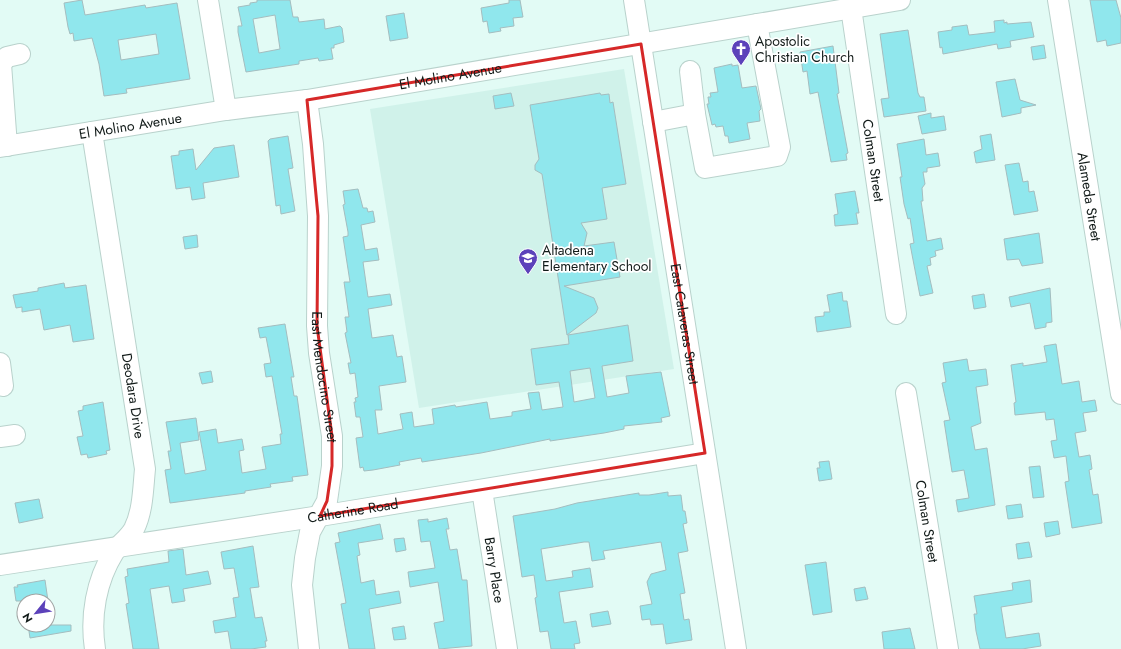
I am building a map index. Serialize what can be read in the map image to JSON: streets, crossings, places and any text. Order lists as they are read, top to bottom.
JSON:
{
  "streets": {
    "street": [
      "El Molino Avenue",
      "Colman Street",
      "Alameda Street",
      "East Calaveras Street",
      "East Mendocino Street",
      "Deodara Drive",
      "Catherine Road",
      "Barry Place"
    ]
  },
  "crossings": [
    ["El Molino Avenue", "Colman Street"],
    ["El Molino Avenue", "East Calaveras Street"],
    ["El Molino Avenue", "East Mendocino Street"],
    ["El Molino Avenue", "Deodara Drive"],
    ["East Calaveras Street", "Catherine Road"],
    ["East Mendocino Street", "Catherine Road"],
    ["Deodara Drive", "Catherine Road"],
    ["Catherine Road", "Barry Place"]
  ],
  "places": {
    "church": ["Apostolic Christian Church"],
    "school or university": ["Altadena Elementary School"]
  },
  "north": "bottom left"
}
